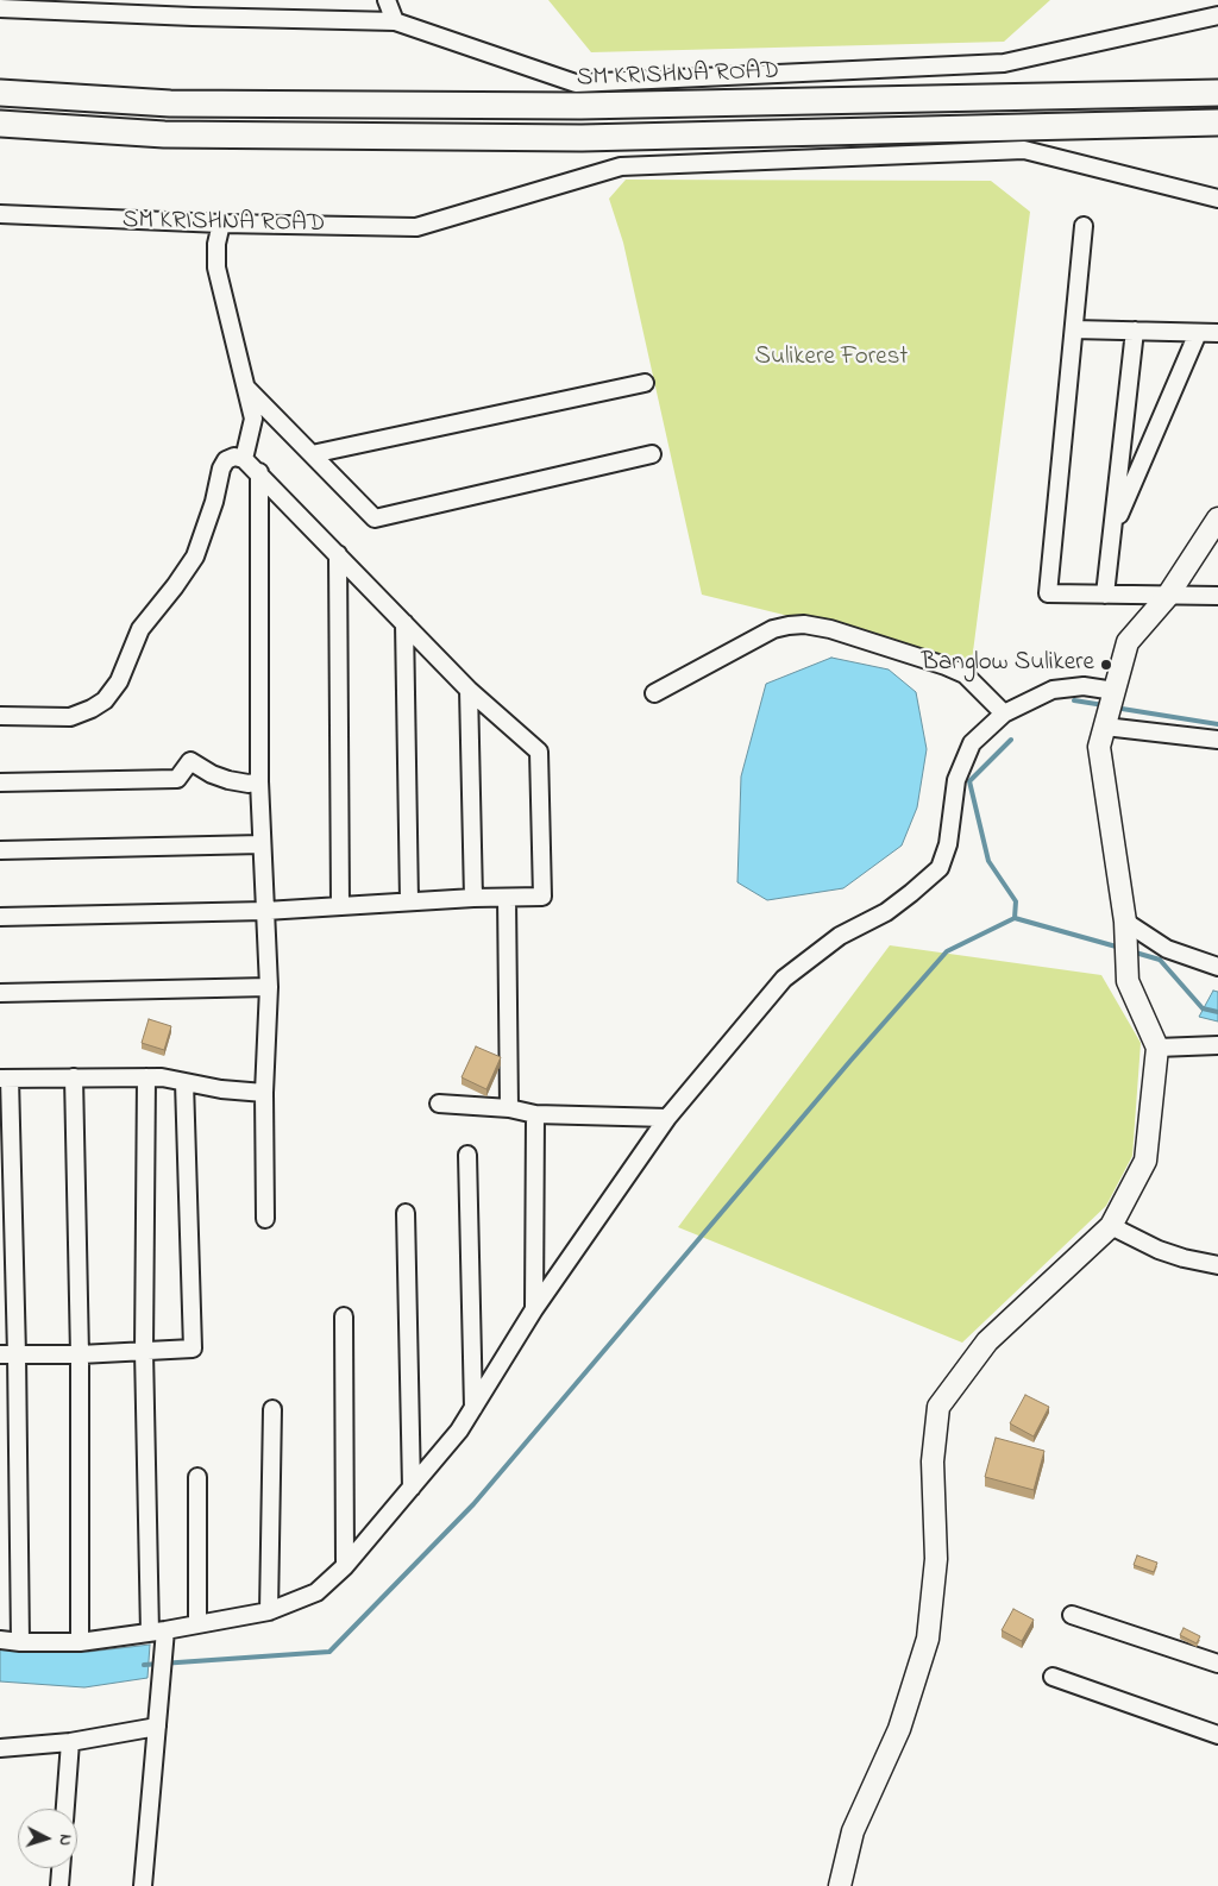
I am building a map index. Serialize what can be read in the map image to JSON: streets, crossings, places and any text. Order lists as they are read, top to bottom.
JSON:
{
  "streets": {
    "highway": ["SM KRISHNA ROAD"]
  },
  "parks": ["Sulikere Forest"],
  "places": ["Banglow Sulikere"],
  "north": "right"
}
